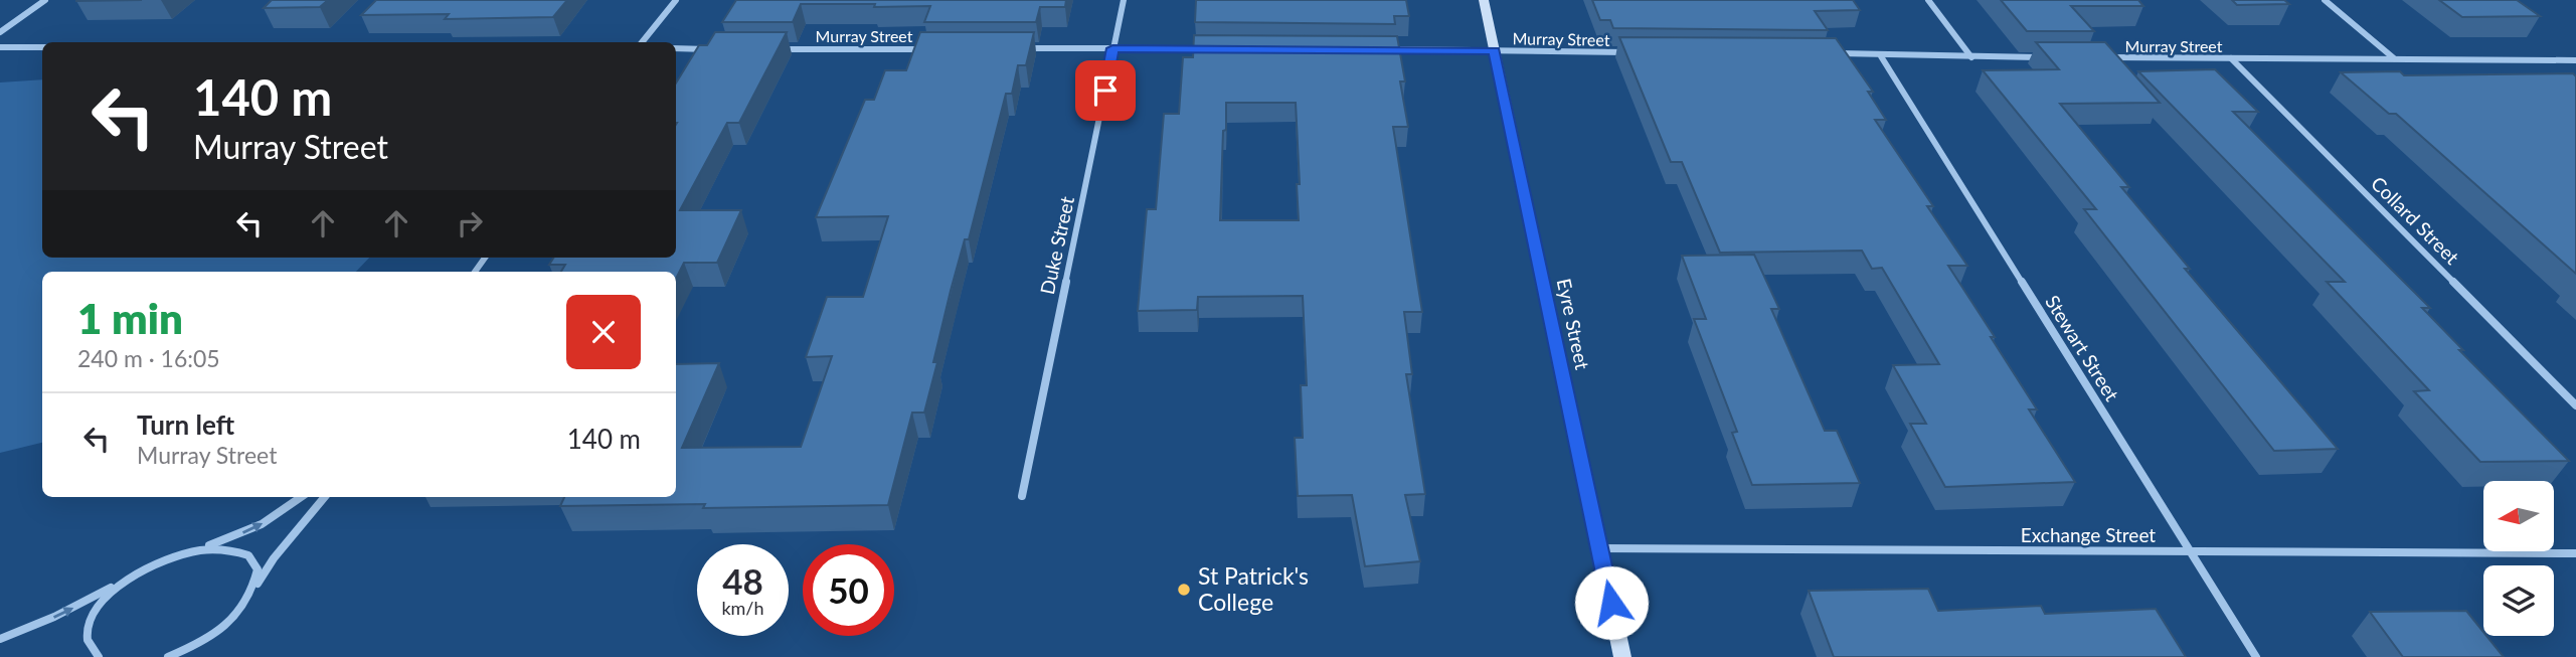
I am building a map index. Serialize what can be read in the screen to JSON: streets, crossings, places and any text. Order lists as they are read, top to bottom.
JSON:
{
  "streets": {
    "main road": ["Eyre Street"],
    "street": [
      "Murray Street",
      "Collard Street",
      "Duke Street",
      "Stewart Street",
      "Exchange Street"
    ]
  },
  "crossings": [
    ["Murray Street", "Collard Street"],
    ["Murray Street", "Eyre Street"],
    ["Eyre Street", "Exchange Street"],
    ["Stewart Street", "Exchange Street"]
  ],
  "places": ["St Patrick's College"],
  "north": "left",
  "page": {
    "turn": ["140 m", "Murray Street"],
    "heading": ["1 min", "240 m · 16:05"],
    "list": [
      {
        "name": "Turn left",
        "note": "Murray Street",
        "value": "140 m"
      }
    ],
    "speed": "48 km/h",
    "limit": "50"
  }
}
